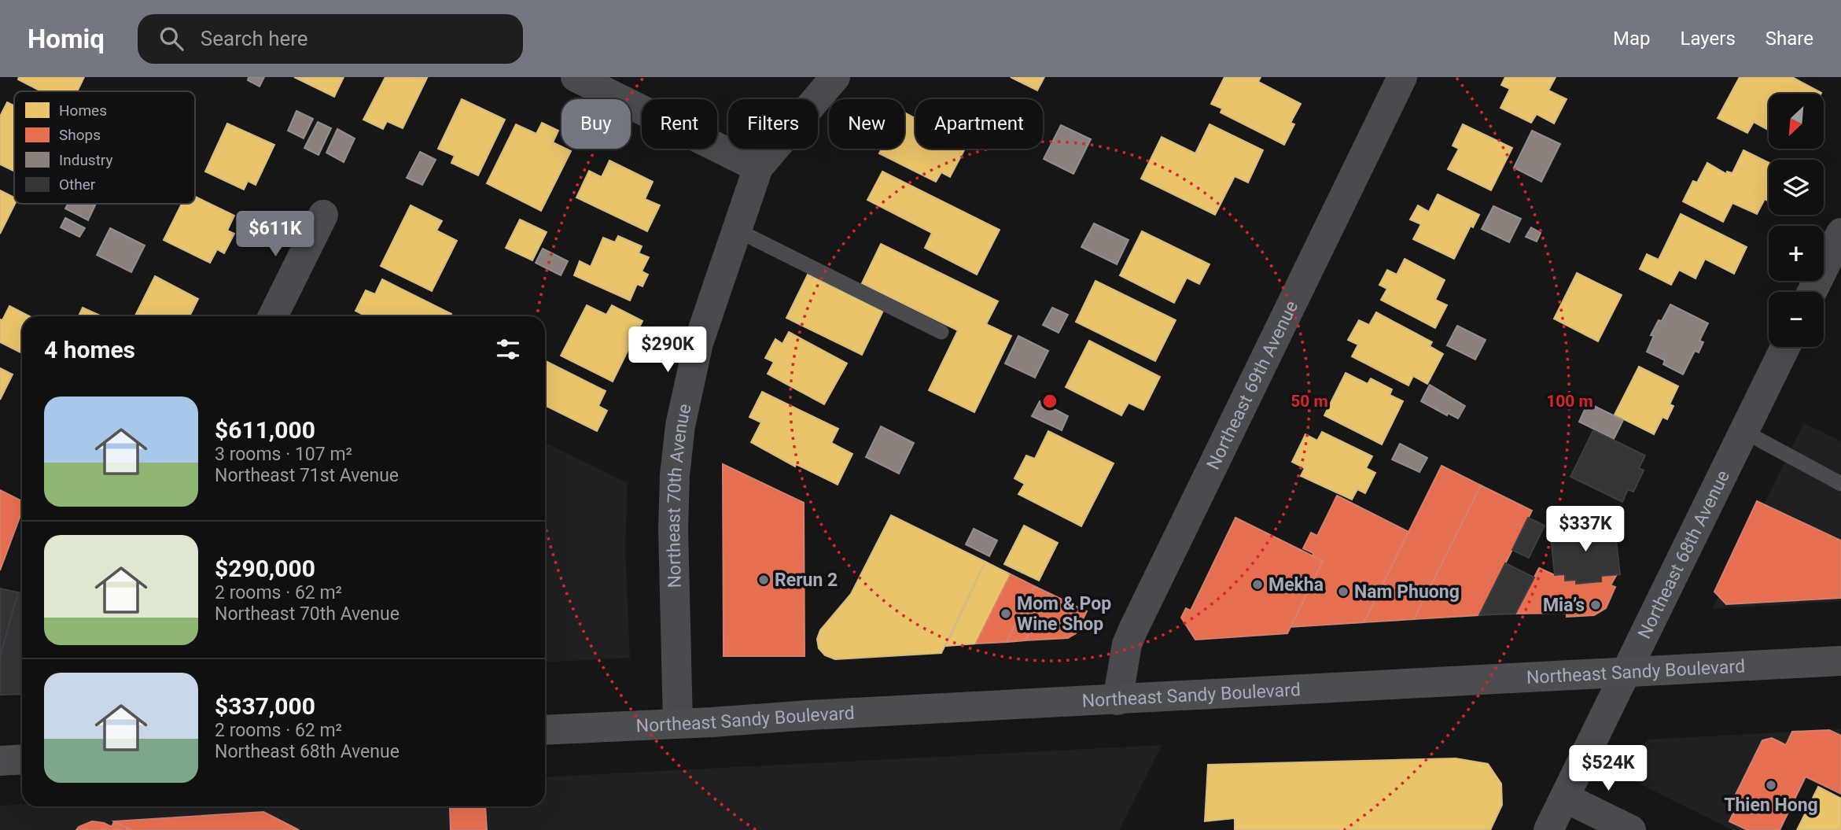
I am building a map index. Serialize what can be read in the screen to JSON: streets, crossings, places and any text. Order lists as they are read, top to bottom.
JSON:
{
  "streets": {
    "main road": ["Northeast Sandy Boulevard"],
    "street": ["Northeast 69th Avenue", "Northeast 70th Avenue", "Northeast 68th Avenue"]
  },
  "crossings": [
    ["Northeast 69th Avenue", "Northeast Sandy Boulevard"],
    ["Northeast 70th Avenue", "Northeast Sandy Boulevard"],
    ["Northeast 68th Avenue", "Northeast Sandy Boulevard"]
  ],
  "places": [
    "Rerun 2",
    "Mekha",
    "Nam Phuong",
    "Mia’s",
    "Mom & Pop Wine Shop",
    "Thien Hong"
  ],
  "legend": [
    "Homes",
    "Shops",
    "Industry",
    "Other"
  ],
  "north": "bottom left",
  "page": {
    "header": "Homiq",
    "search": "Search here",
    "nav": ["Map", "Layers", "Share"],
    "map_buttons": ["+", "−"],
    "chip": [
      "Buy",
      "Rent",
      "Filters",
      "New",
      "Apartment"
    ],
    "price": [
      "$611K",
      "$290K",
      "$337K",
      "$524K"
    ],
    "heading": "4 homes",
    "list": [
      {
        "name": "$611,000",
        "note": "3 rooms · 107 m² · Northeast 71st Avenue"
      },
      {
        "name": "$290,000",
        "note": "2 rooms · 62 m² · Northeast 70th Avenue"
      },
      {
        "name": "$337,000",
        "note": "2 rooms · 62 m² · Northeast 68th Avenue"
      }
    ]
  },
  "rings": ["50 m", "100 m"]
}
